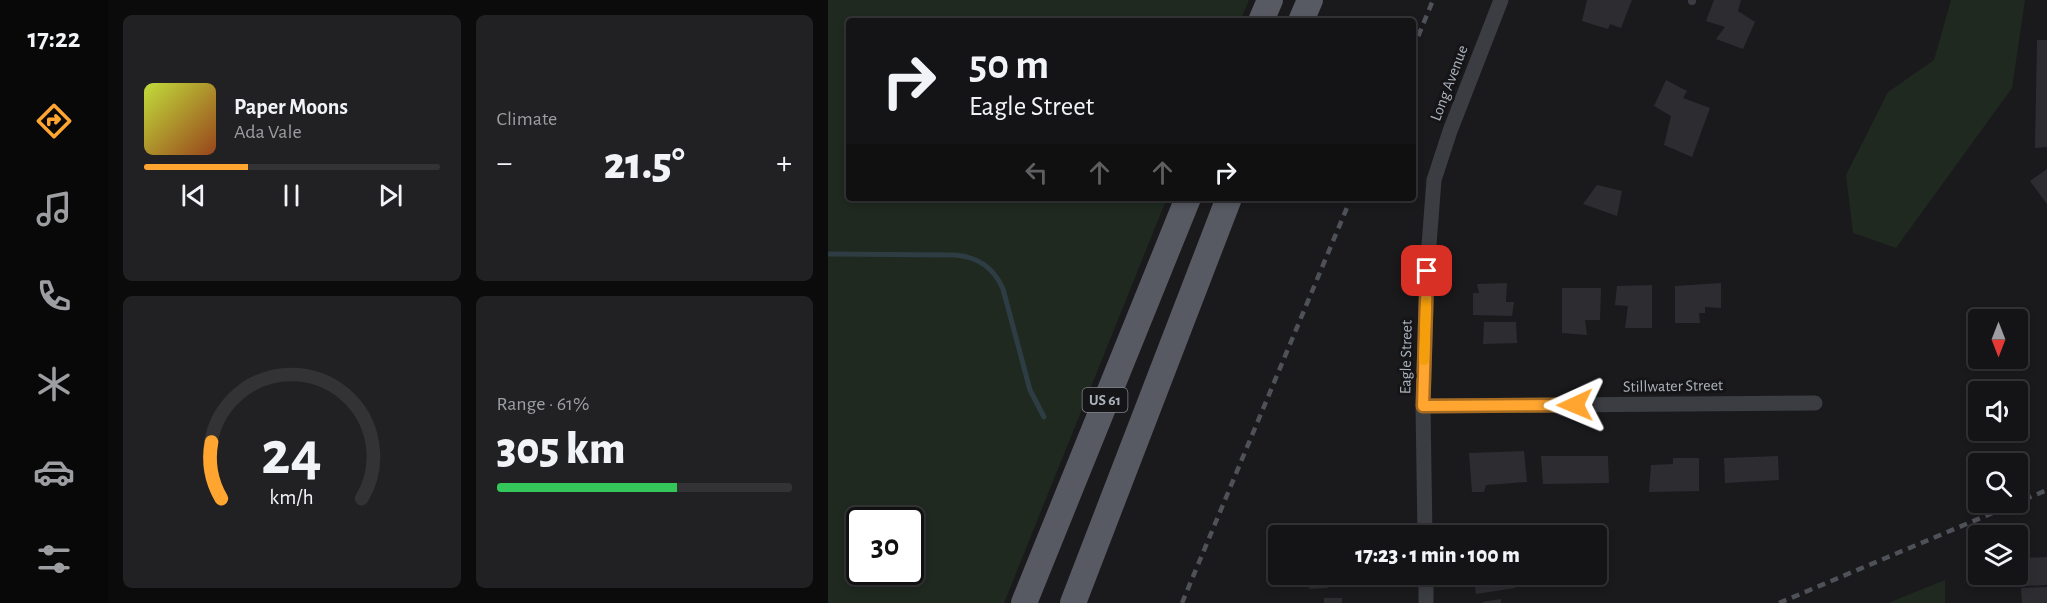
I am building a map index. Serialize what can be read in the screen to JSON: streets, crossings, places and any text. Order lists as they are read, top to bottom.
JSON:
{
  "streets": {
    "main road": ["US 61"],
    "street": ["Long Avenue", "Eagle Street", "Stillwater Street"]
  },
  "crossings": [
    ["Long Avenue", "Eagle Street"],
    ["Eagle Street", "Stillwater Street"]
  ],
  "north": "bottom",
  "page": {
    "tabs": "17:22",
    "tile": [
      "Climate",
      ["Range · 61%", "305 km"]
    ],
    "turn": ["50 m", "Eagle Street"],
    "song": ["Paper Moons", "Ada Vale"],
    "heat": ["−", "21.5°", "+"],
    "limit": "30",
    "trip": "17:23 · 1 min · 100 m",
    "gauge": ["24", "km/h"]
  }
}
